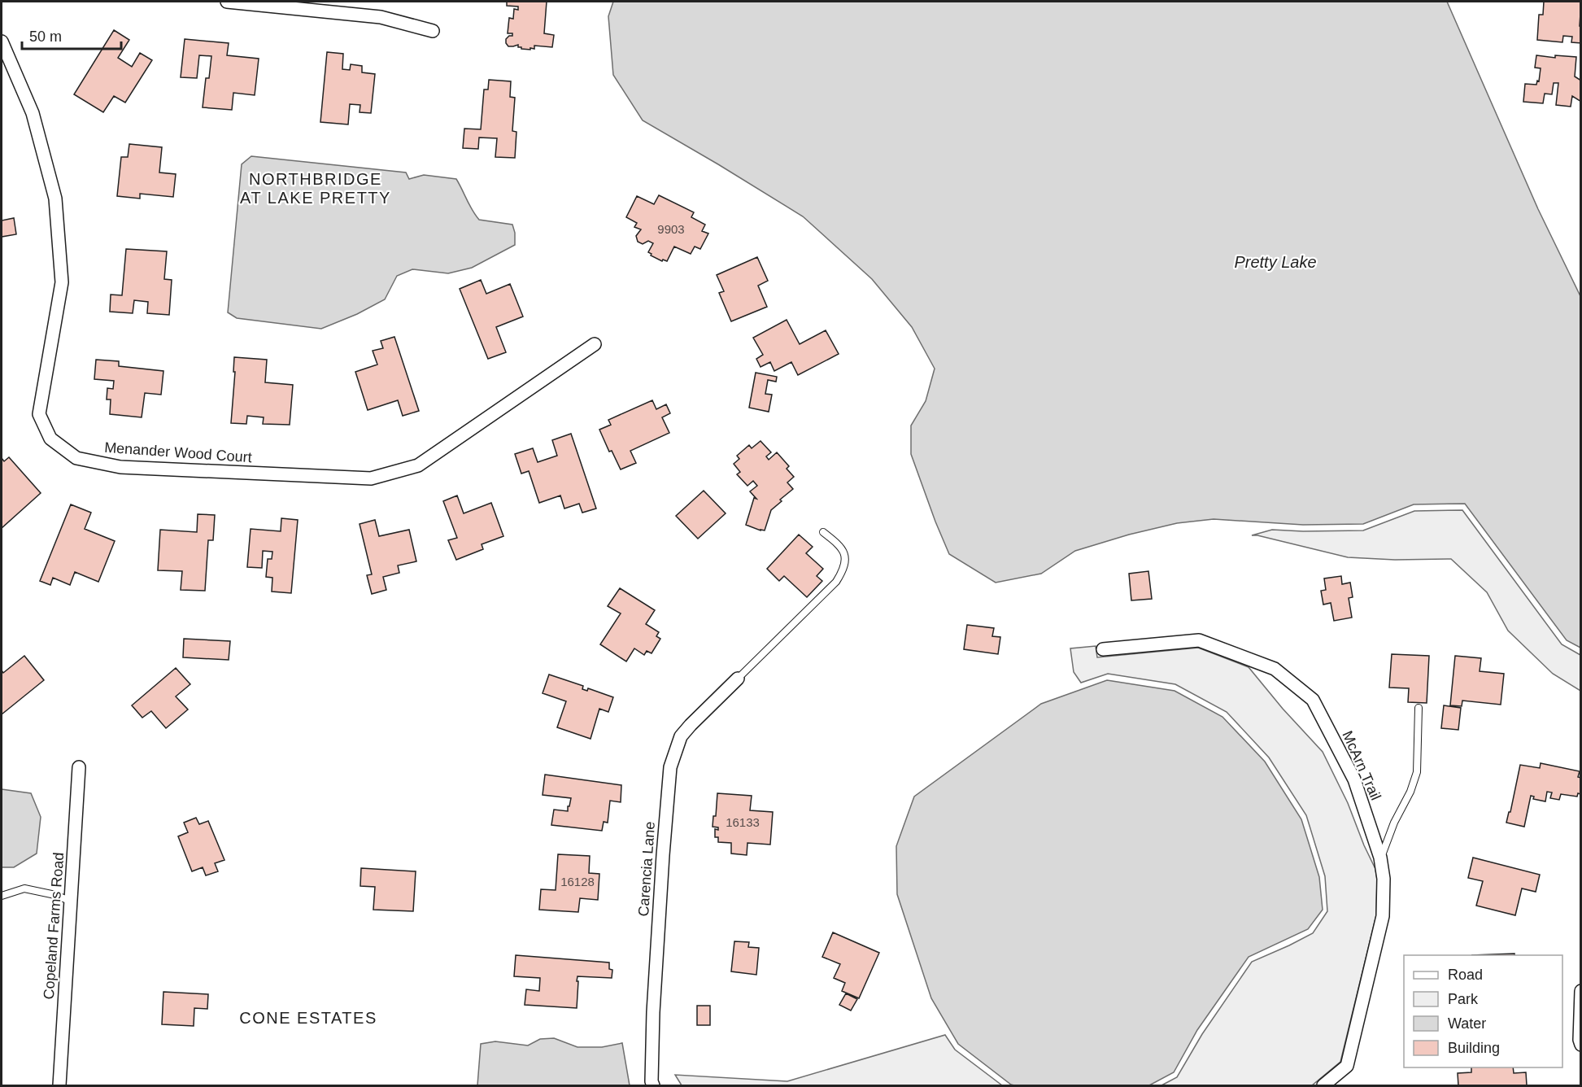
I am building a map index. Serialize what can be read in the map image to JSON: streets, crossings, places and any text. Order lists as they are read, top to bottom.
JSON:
{
  "streets": {
    "street": [
      "Menander Wood Court",
      "McArn Trail",
      "Carencia Lane",
      "Copeland Farms Road"
    ]
  },
  "districts": ["NORTHBRIDGE AT LAKE PRETTY", "CONE ESTATES"],
  "water": ["Pretty Lake"],
  "house_numbers": ["9903", "16133", "16128"],
  "legend": [
    "Road",
    "Park",
    "Water",
    "Building"
  ],
  "scale_bar": "50 m"
}
